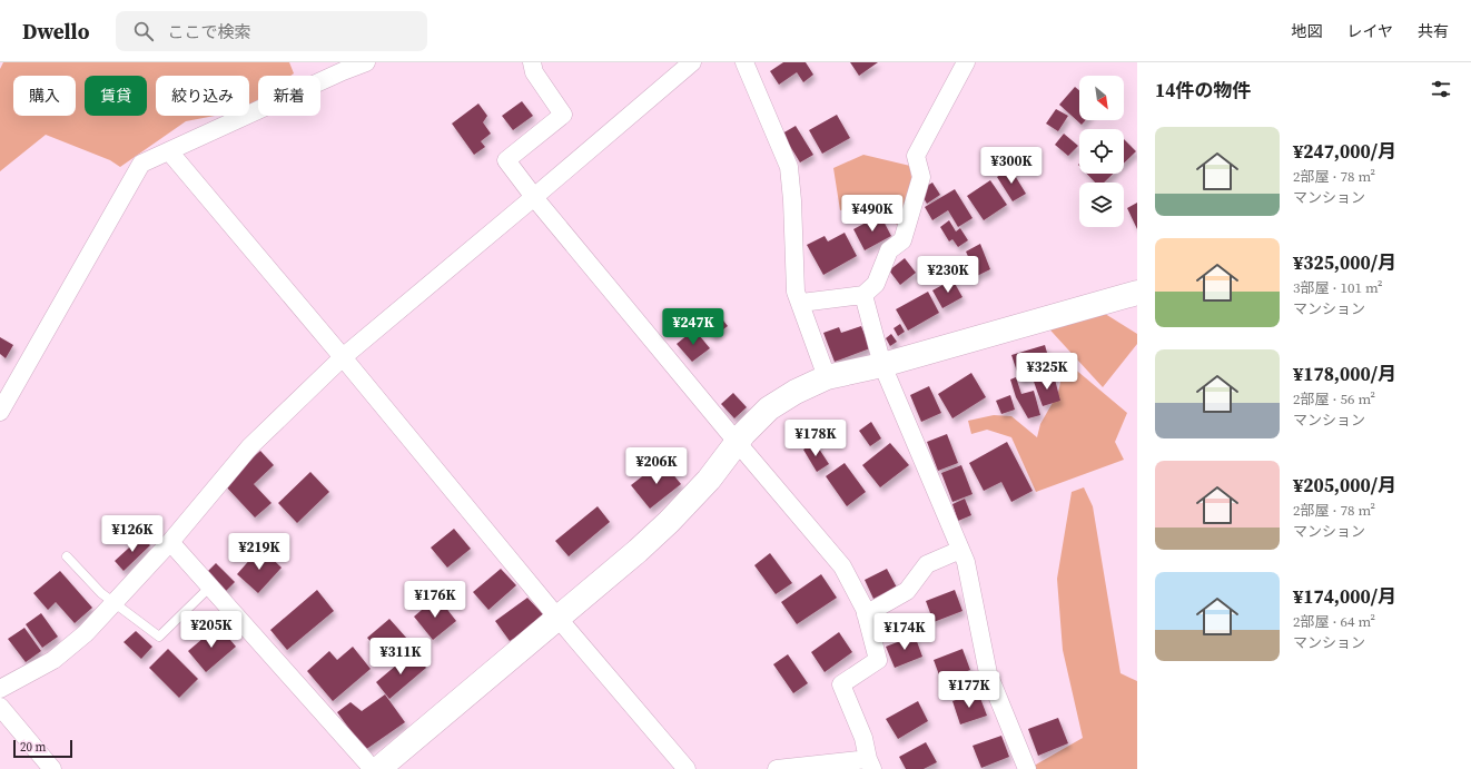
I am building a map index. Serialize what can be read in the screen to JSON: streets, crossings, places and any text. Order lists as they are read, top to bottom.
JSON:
{
  "scale_bar": "20 m",
  "north": "bottom right",
  "page": {
    "header": "Dwello",
    "search": "ここで検索",
    "nav": ["地図", "レイヤ", "共有"],
    "heading": "14件の物件",
    "chip": [
      "購入",
      "賃貸",
      "絞り込み",
      "新着"
    ],
    "list": [
      {
        "name": "¥247,000/月",
        "note": "2部屋 · 78 m² · マンション"
      },
      {
        "name": "¥325,000/月",
        "note": "3部屋 · 101 m² · マンション"
      },
      {
        "name": "¥178,000/月",
        "note": "2部屋 · 56 m² · マンション"
      },
      {
        "name": "¥205,000/月",
        "note": "2部屋 · 78 m² · マンション"
      },
      {
        "name": "¥174,000/月",
        "note": "2部屋 · 64 m² · マンション"
      }
    ],
    "price": [
      "¥300K",
      "¥490K",
      "¥230K",
      "¥247K",
      "¥325K",
      "¥178K",
      "¥206K",
      "¥126K",
      "¥219K",
      "¥176K",
      "¥205K",
      "¥174K",
      "¥311K",
      "¥177K"
    ],
    "scale": "20 m"
  }
}
